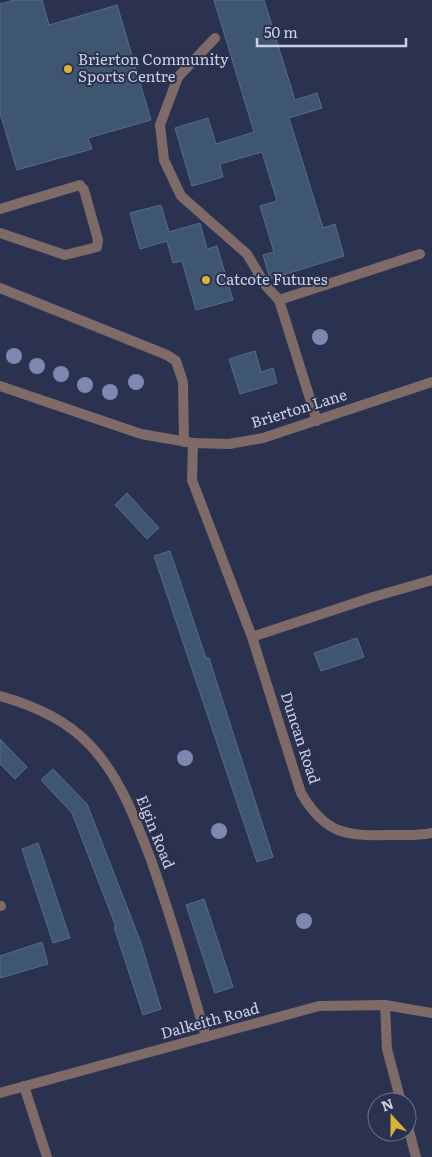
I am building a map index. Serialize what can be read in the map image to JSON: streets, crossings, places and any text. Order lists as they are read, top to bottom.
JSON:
{
  "streets": {
    "street": [
      "Brierton Lane",
      "Duncan Road",
      "Elgin Road",
      "Dalkeith Road"
    ]
  },
  "crossings": [
    ["Brierton Lane", "Duncan Road"],
    ["Elgin Road", "Dalkeith Road"]
  ],
  "places": ["Brierton Community Sports Centre", "Catcote Futures"],
  "scale_bar": "50 m",
  "north": "top"
}
